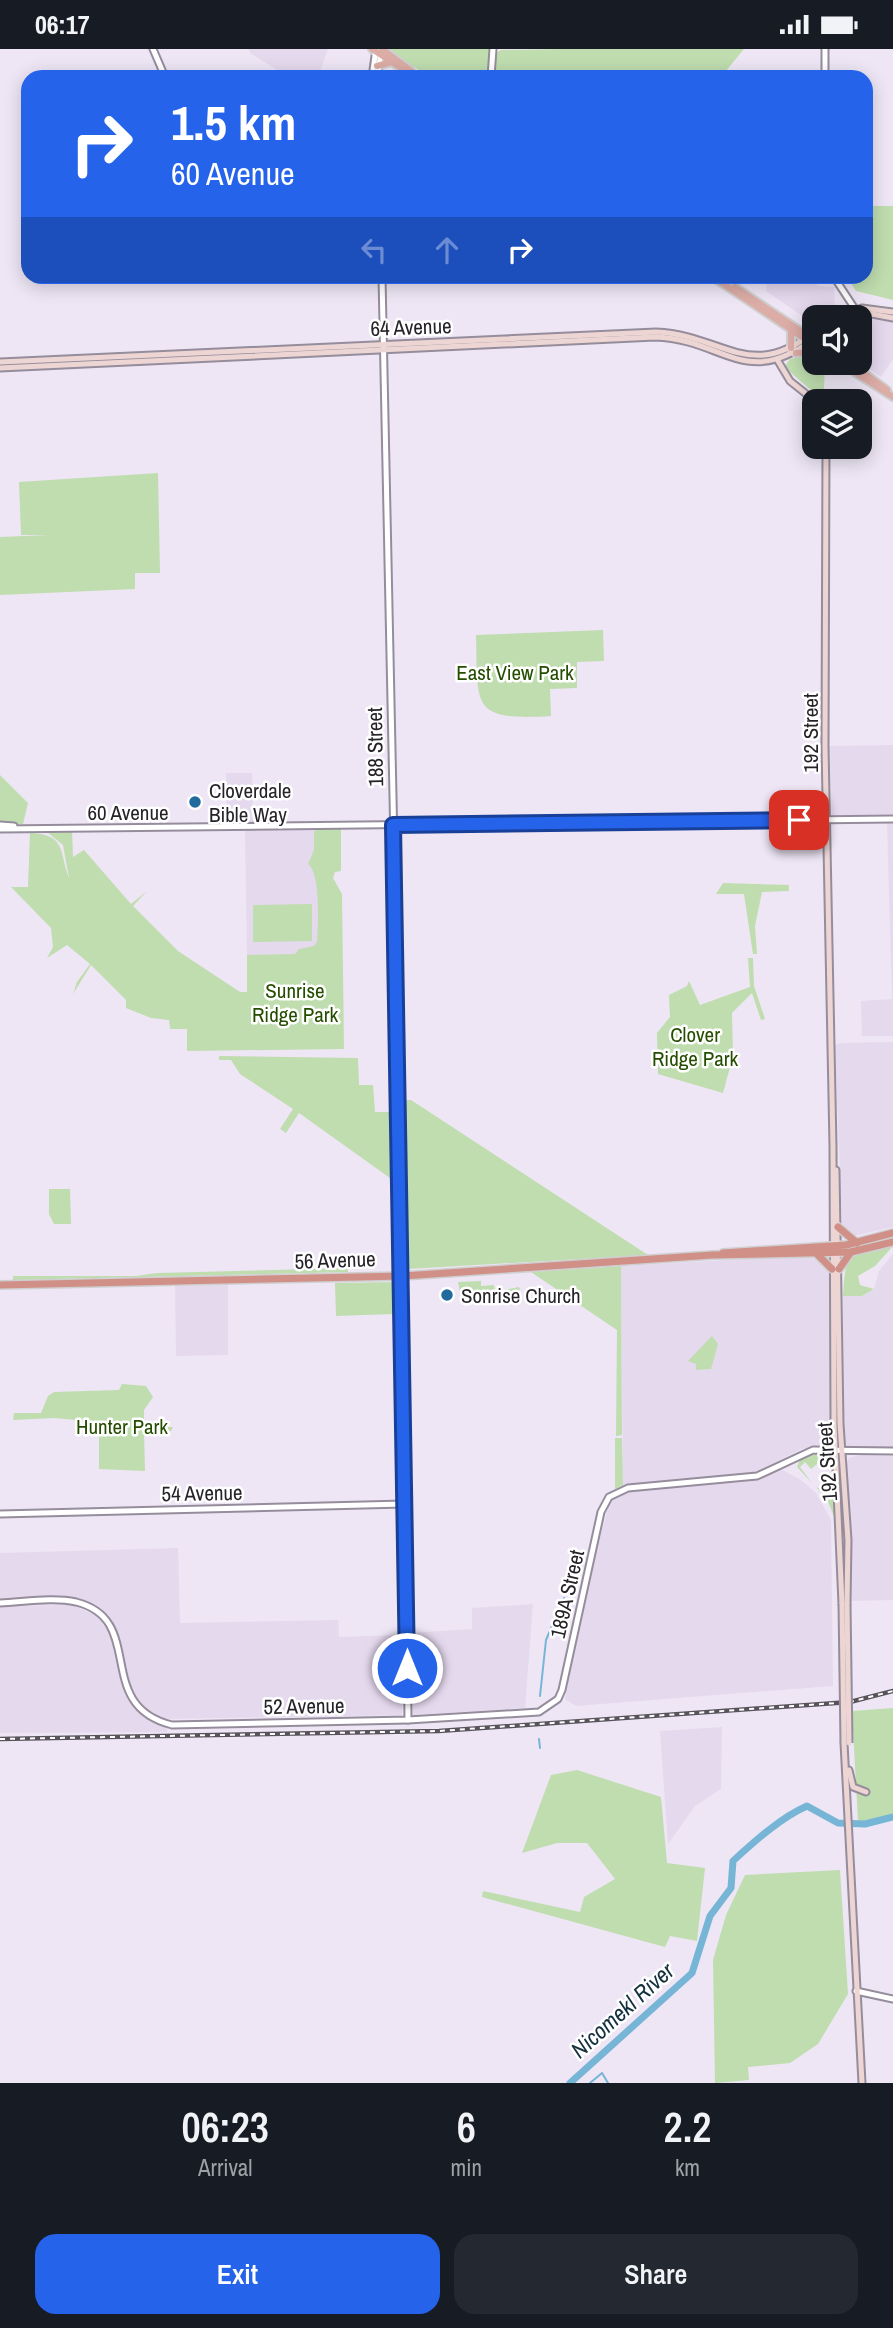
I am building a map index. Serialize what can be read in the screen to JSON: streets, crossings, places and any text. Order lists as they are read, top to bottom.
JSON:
{
  "streets": {
    "highway": ["56 Avenue"],
    "main road": ["64 Avenue", "192 Street"],
    "street": [
      "188 Street",
      "60 Avenue",
      "54 Avenue",
      "189A Street",
      "52 Avenue"
    ]
  },
  "crossings": [
    ["64 Avenue", "188 Street"],
    ["192 Street", "60 Avenue"],
    ["192 Street", "56 Avenue"],
    ["192 Street", "189A Street"],
    ["188 Street", "60 Avenue"],
    ["188 Street", "56 Avenue"],
    ["188 Street", "54 Avenue"],
    ["188 Street", "52 Avenue"],
    ["189A Street", "52 Avenue"]
  ],
  "water": ["Nicomekl River"],
  "parks": [
    "East View Park",
    "Sunrise Ridge Park",
    "Clover Ridge Park",
    "Hunter Park"
  ],
  "places": ["Cloverdale Bible Way", "Sonrise Church"],
  "page": {
    "status": "06:17",
    "turn": ["1.5 km", "60 Avenue"],
    "eta": [
      "06:23",
      "Arrival",
      "6",
      "min",
      "2.2",
      "km"
    ],
    "buttons": ["Exit", "Share"]
  }
}
